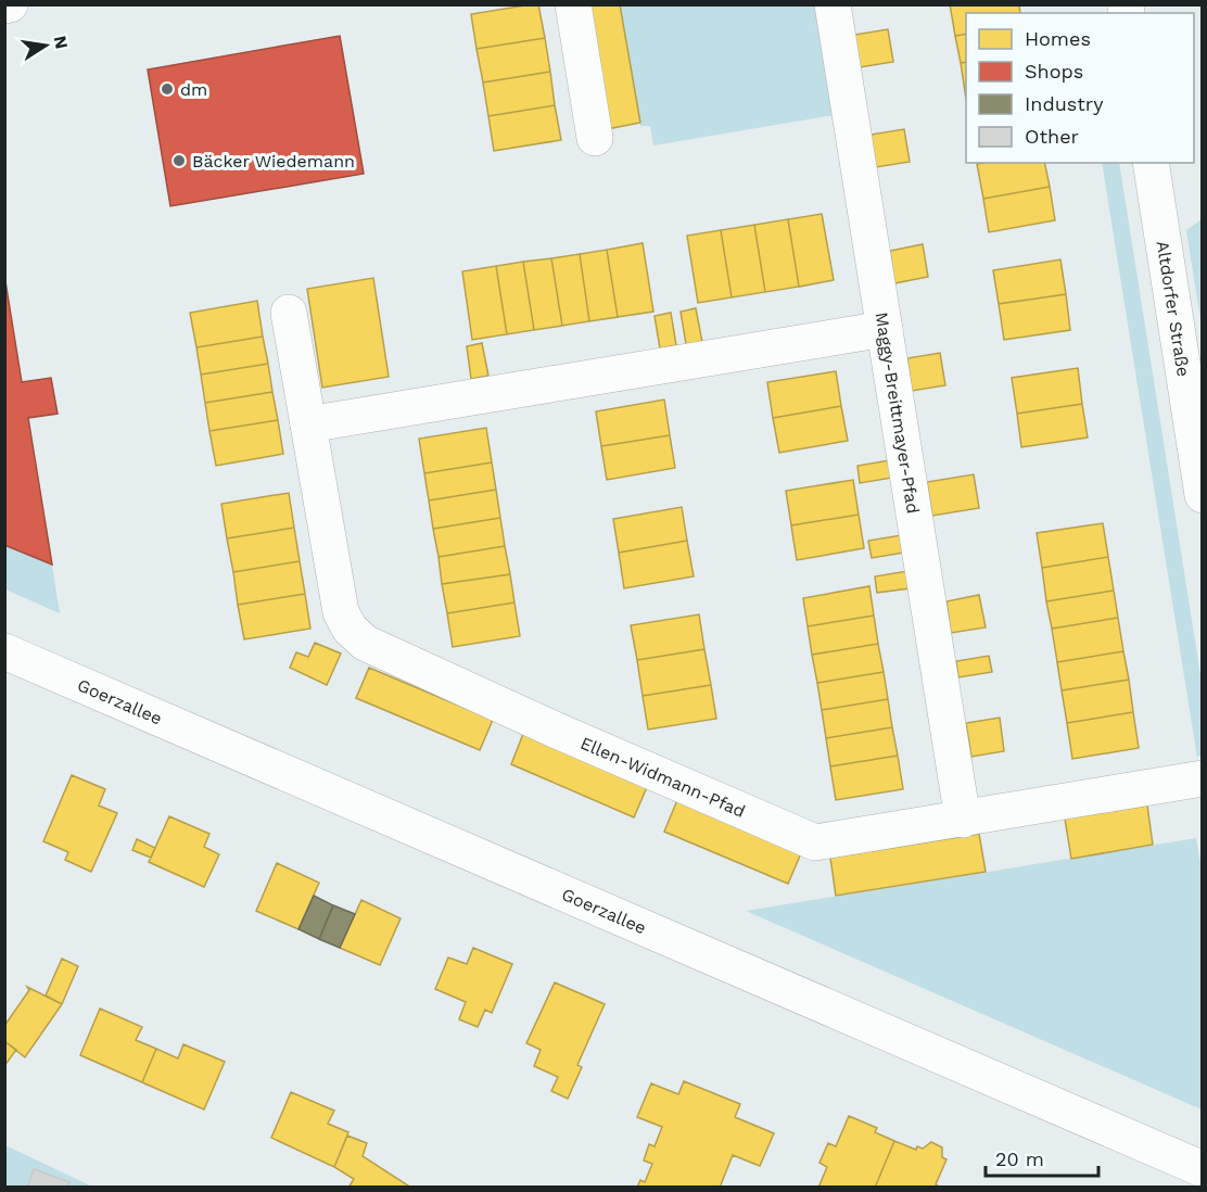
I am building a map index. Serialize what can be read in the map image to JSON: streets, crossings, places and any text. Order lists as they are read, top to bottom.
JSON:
{
  "streets": {
    "street": [
      "Altdorfer Straße",
      "Maggy-Breittmayer-Pfad",
      "Goerzallee",
      "Ellen-Widmann-Pfad"
    ]
  },
  "crossings": [
    ["Maggy-Breittmayer-Pfad", "Ellen-Widmann-Pfad"]
  ],
  "places": ["dm", "Bäcker Wiedemann"],
  "legend": [
    "Homes",
    "Shops",
    "Industry",
    "Other"
  ],
  "scale_bar": "20 m",
  "north": "right"
}
